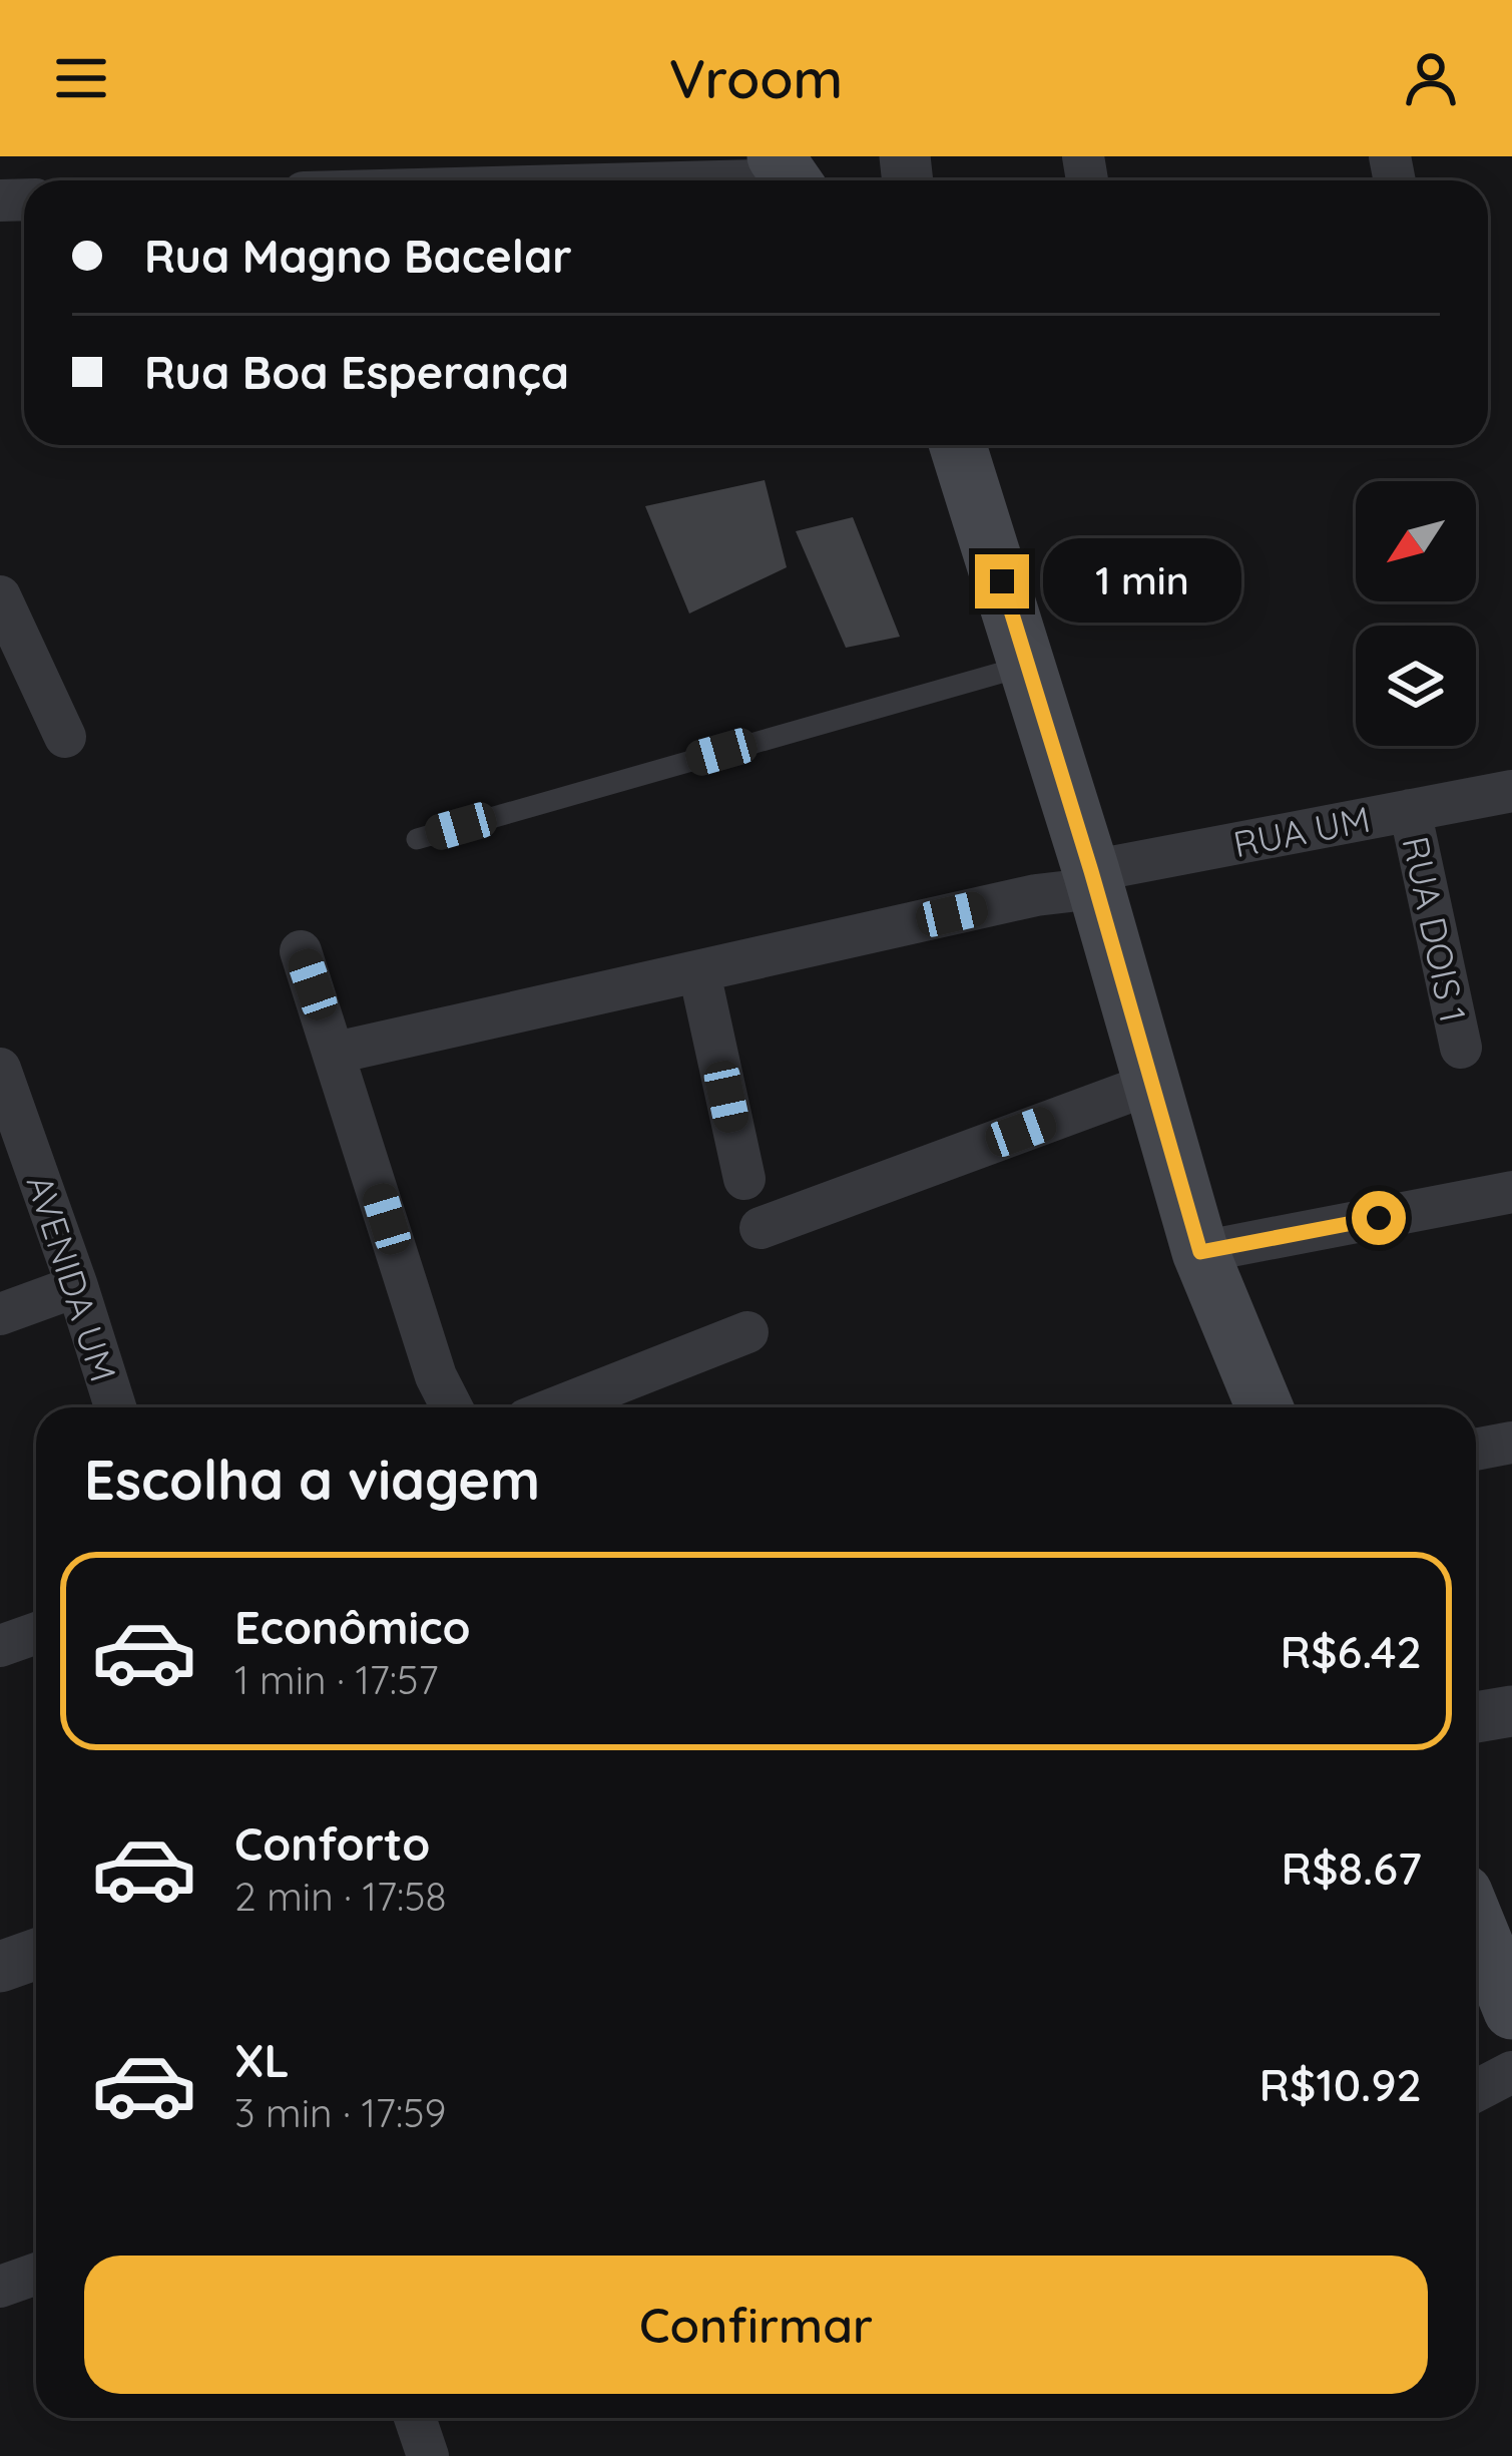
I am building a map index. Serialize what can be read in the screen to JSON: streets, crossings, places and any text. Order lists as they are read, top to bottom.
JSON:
{
  "streets": {
    "street": ["RUA UM", "RUA DOIS 1", "AVENIDA UM"]
  },
  "crossings": [
    ["RUA UM", "RUA DOIS 1"]
  ],
  "north": "bottom left",
  "page": {
    "header": "Vroom",
    "banner": ["Rua Magno Bacelar", "Rua Boa Esperança"],
    "bubble": "1 min",
    "heading": "Escolha a viagem",
    "list": [
      {
        "name": "Econômico",
        "note": "1 min · 17:57",
        "value": "R$6.42"
      },
      {
        "name": "Conforto",
        "note": "2 min · 17:58",
        "value": "R$8.67"
      },
      {
        "name": "XL",
        "note": "3 min · 17:59",
        "value": "R$10.92"
      }
    ],
    "buttons": "Confirmar"
  }
}
